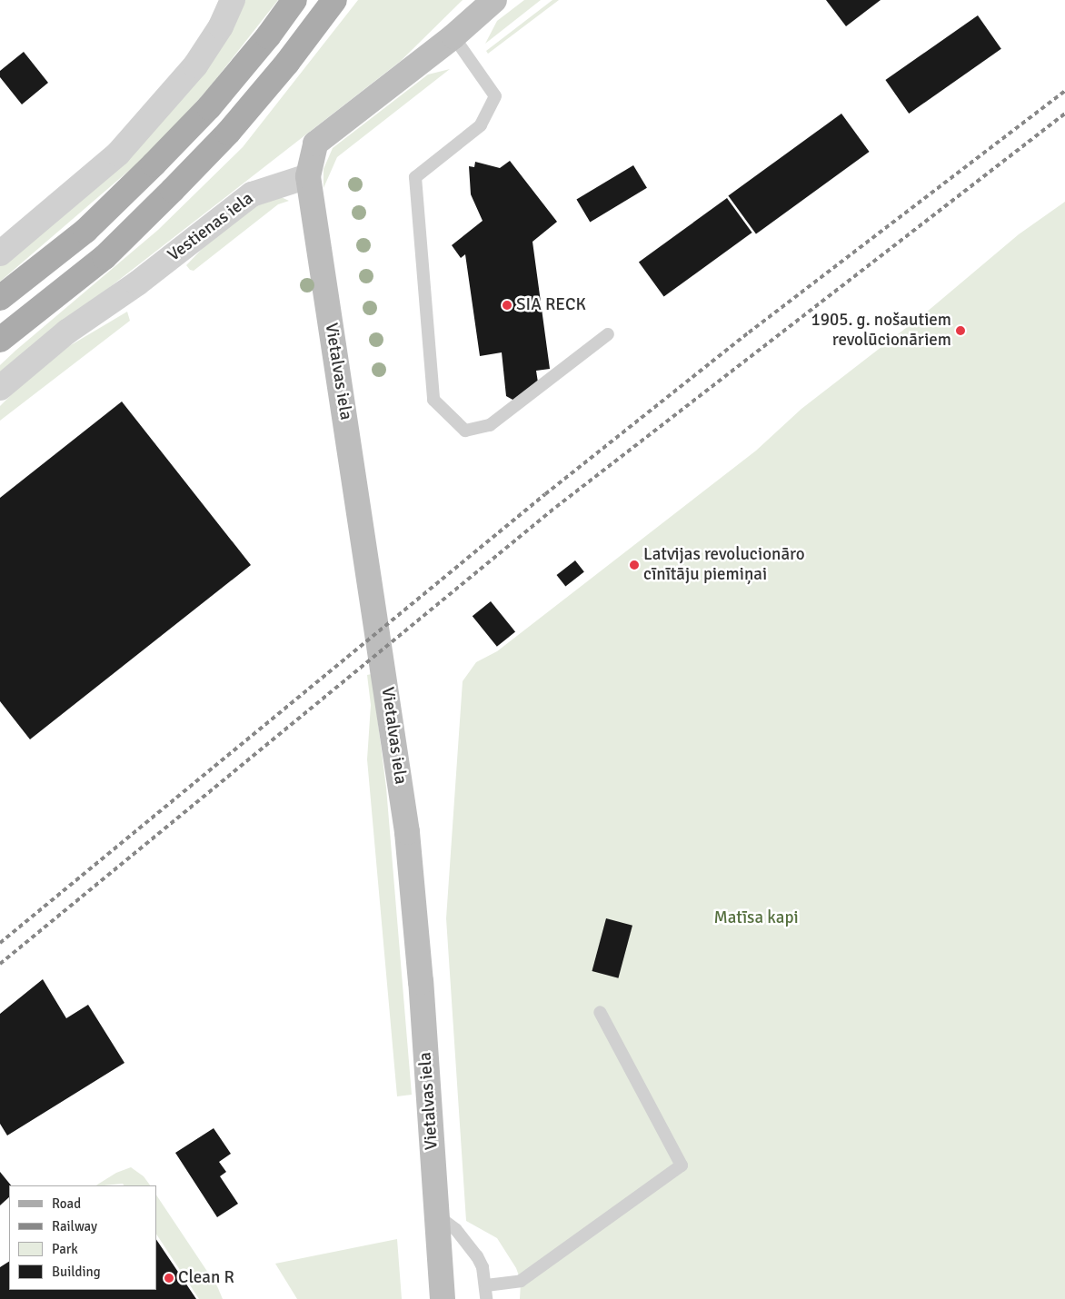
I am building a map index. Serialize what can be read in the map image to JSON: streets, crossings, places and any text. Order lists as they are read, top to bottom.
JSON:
{
  "streets": {
    "street": ["Vestienas iela", "Vietalvas iela"]
  },
  "crossings": [
    ["Vestienas iela", "Vietalvas iela"]
  ],
  "parks": ["Matīsa kapi"],
  "places": [
    "SIA RECK",
    "1905. g. nošautiem revolūcionāriem",
    "Latvijas revolucionāro cīnītāju piemiņai",
    "Clean R"
  ],
  "legend": [
    "Road",
    "Railway",
    "Park",
    "Building"
  ]
}
